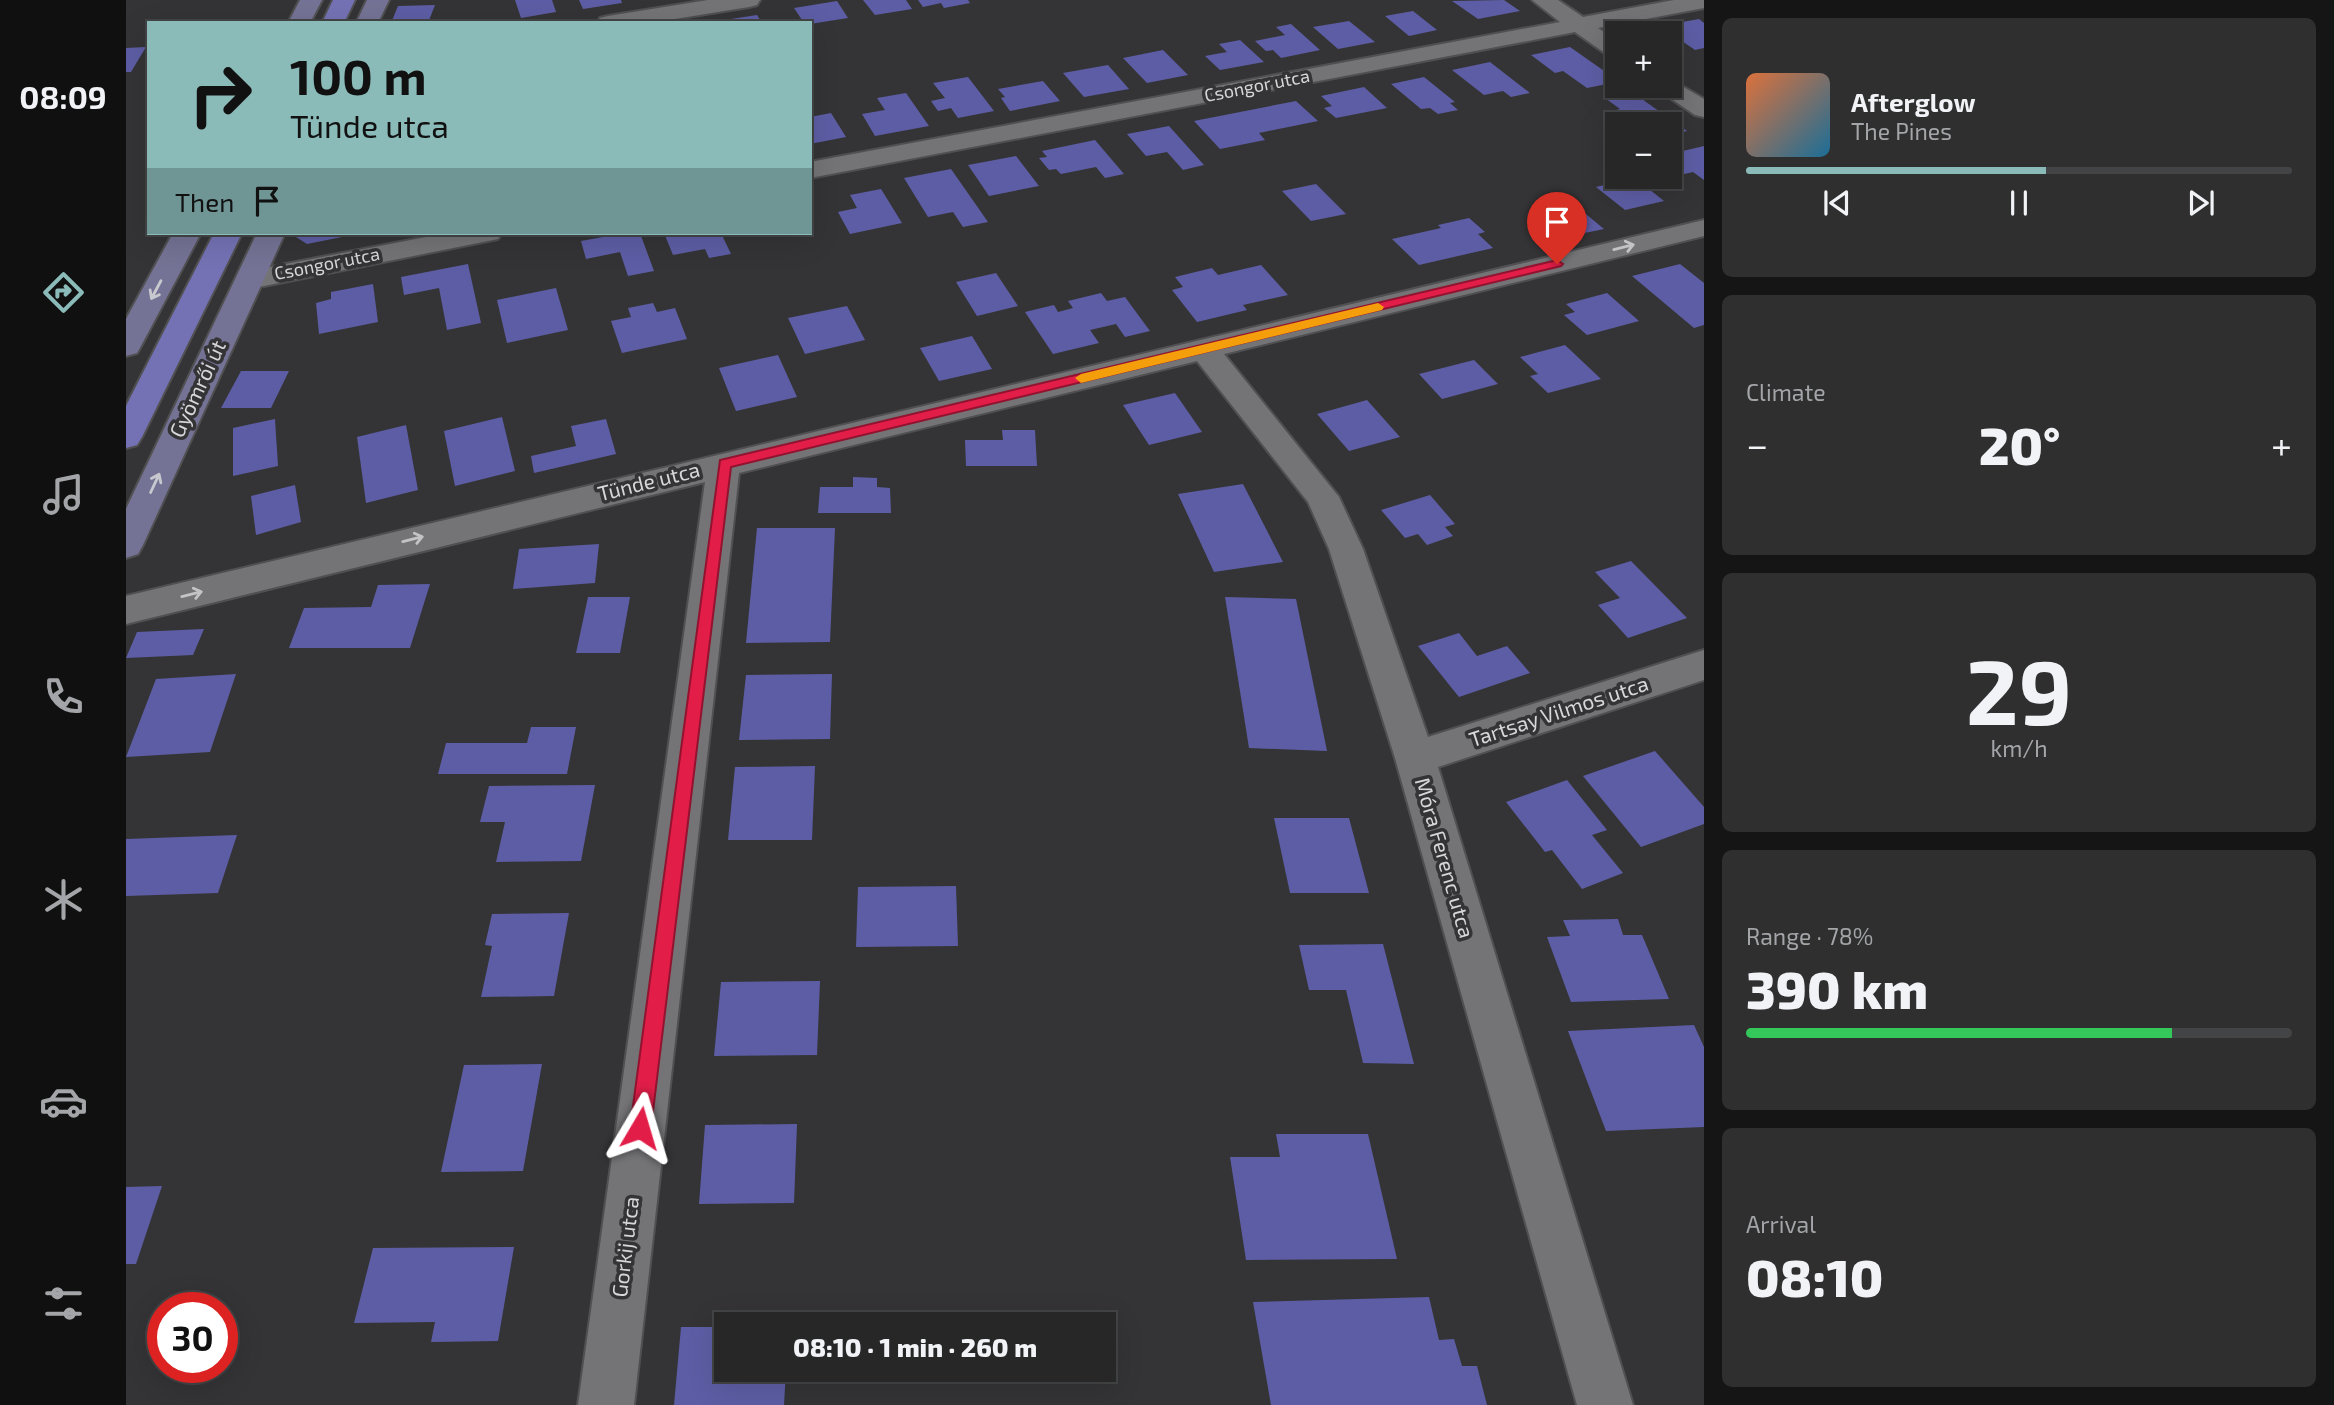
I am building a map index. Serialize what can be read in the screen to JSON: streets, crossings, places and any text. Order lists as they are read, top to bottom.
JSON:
{
  "streets": {
    "street": [
      "Csongor utca",
      "Gyömrői út",
      "Tünde utca",
      "Tartsay Vilmos utca",
      "Móra Ferenc utca",
      "Gorkij utca"
    ]
  },
  "crossings": [
    ["Csongor utca", "Gyömrői út"],
    ["Tünde utca", "Móra Ferenc utca"],
    ["Tünde utca", "Gorkij utca"],
    ["Tartsay Vilmos utca", "Móra Ferenc utca"]
  ],
  "one_way": ["Tünde utca"],
  "page": {
    "tabs": "08:09",
    "map_buttons": ["+", "−"],
    "turn": ["100 m", "Tünde utca"],
    "song": ["Afterglow", "The Pines"],
    "then": "Then",
    "tile": [
      "Climate",
      ["29", "km/h"],
      ["Range · 78%", "390 km"],
      ["Arrival", "08:10"]
    ],
    "heat": ["−", "20°", "+"],
    "limit": "30",
    "trip": "08:10 · 1 min · 260 m"
  }
}
